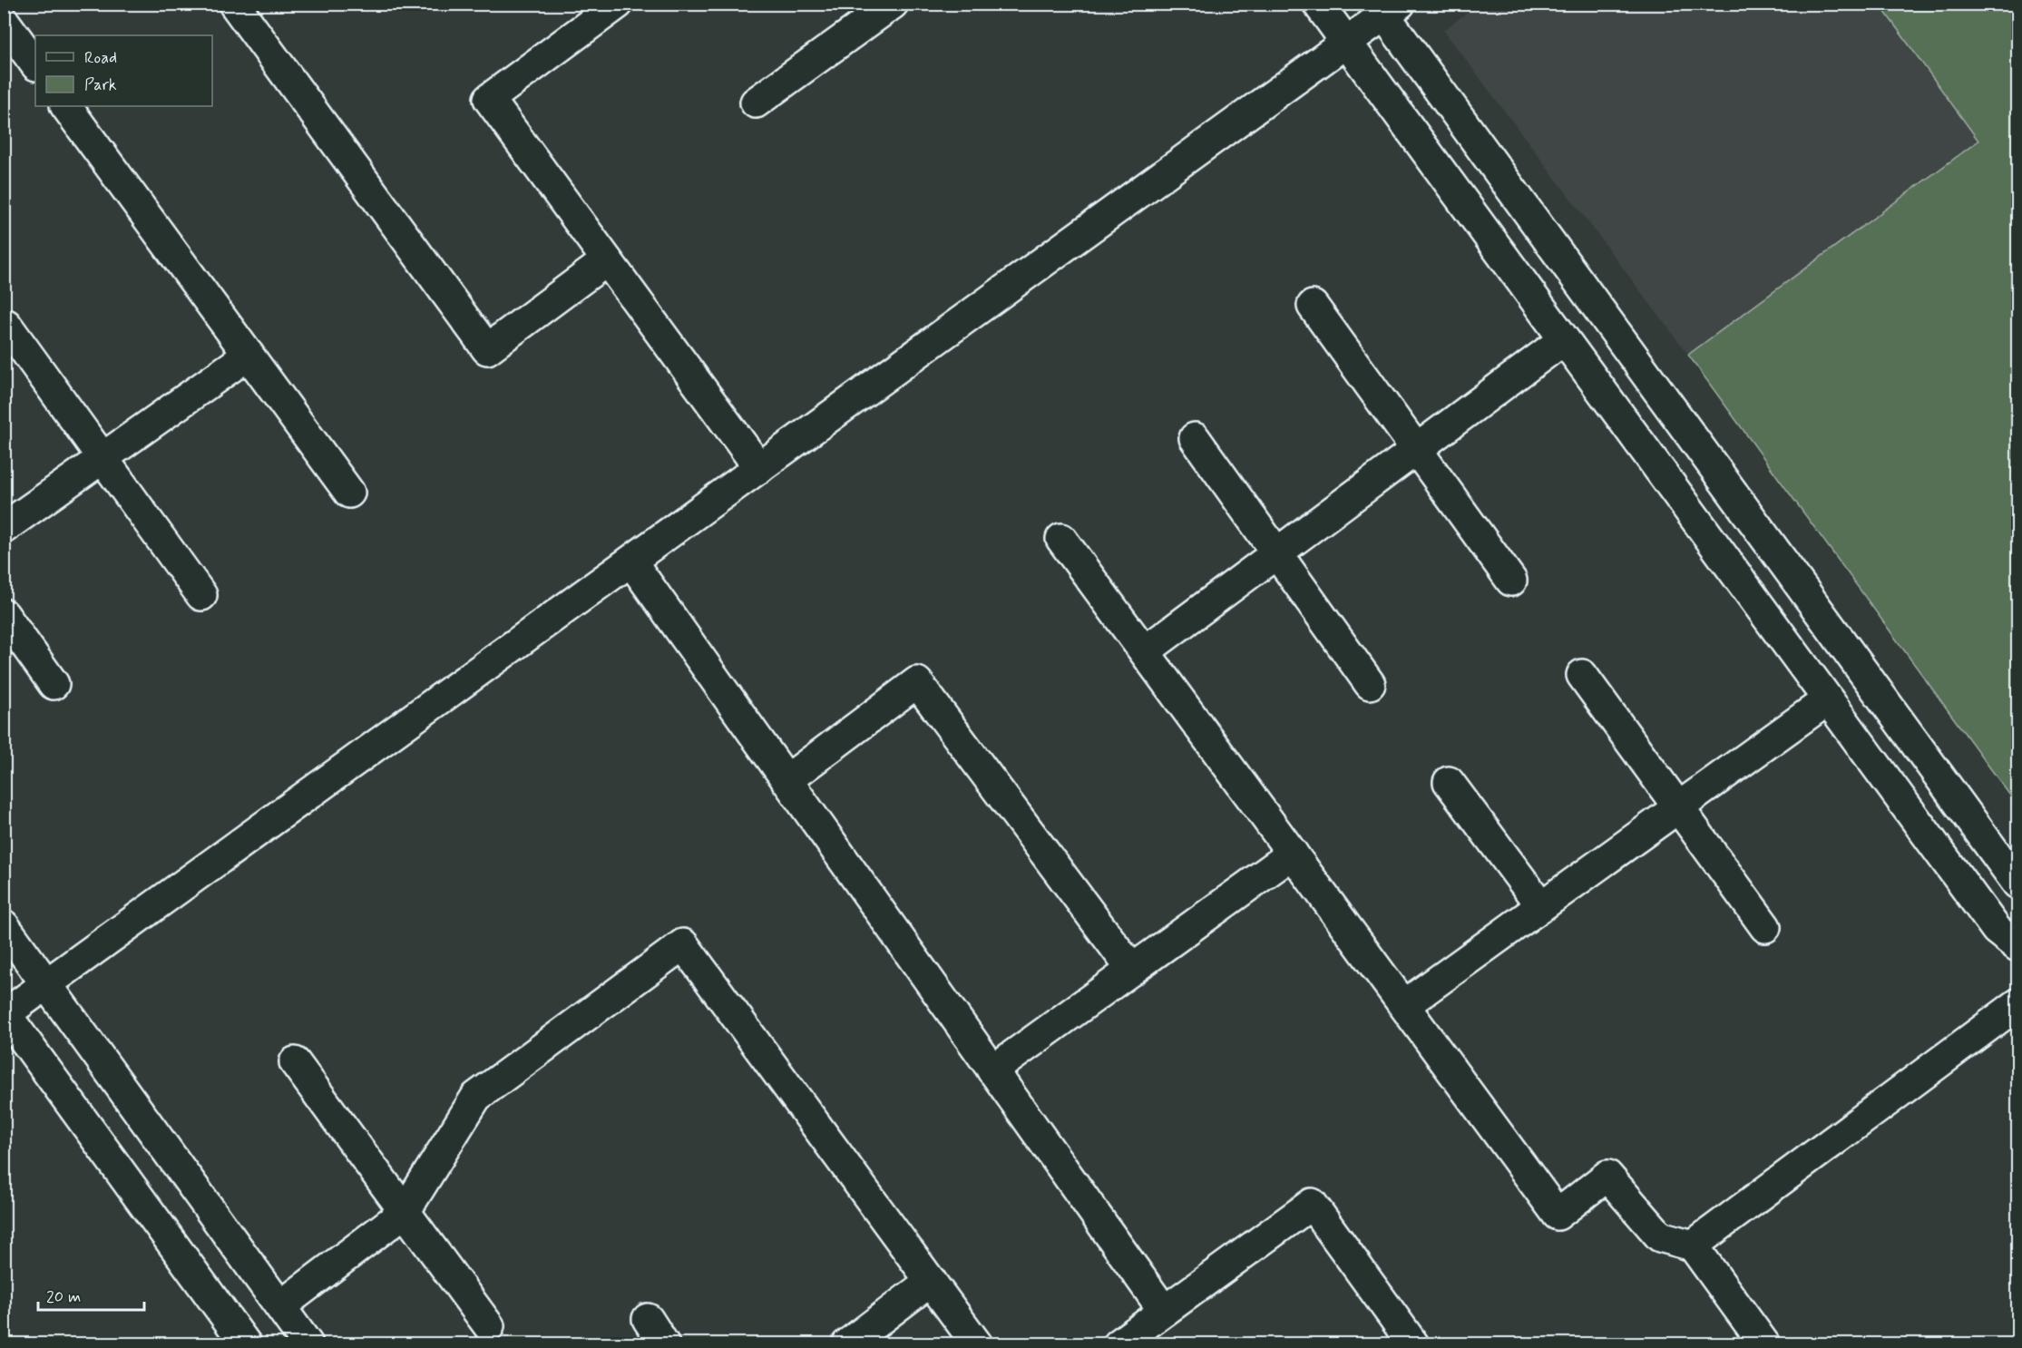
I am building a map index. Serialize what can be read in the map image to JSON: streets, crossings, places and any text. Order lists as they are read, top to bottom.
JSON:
{
  "legend": ["Road", "Park"],
  "scale_bar": "20 m"
}
